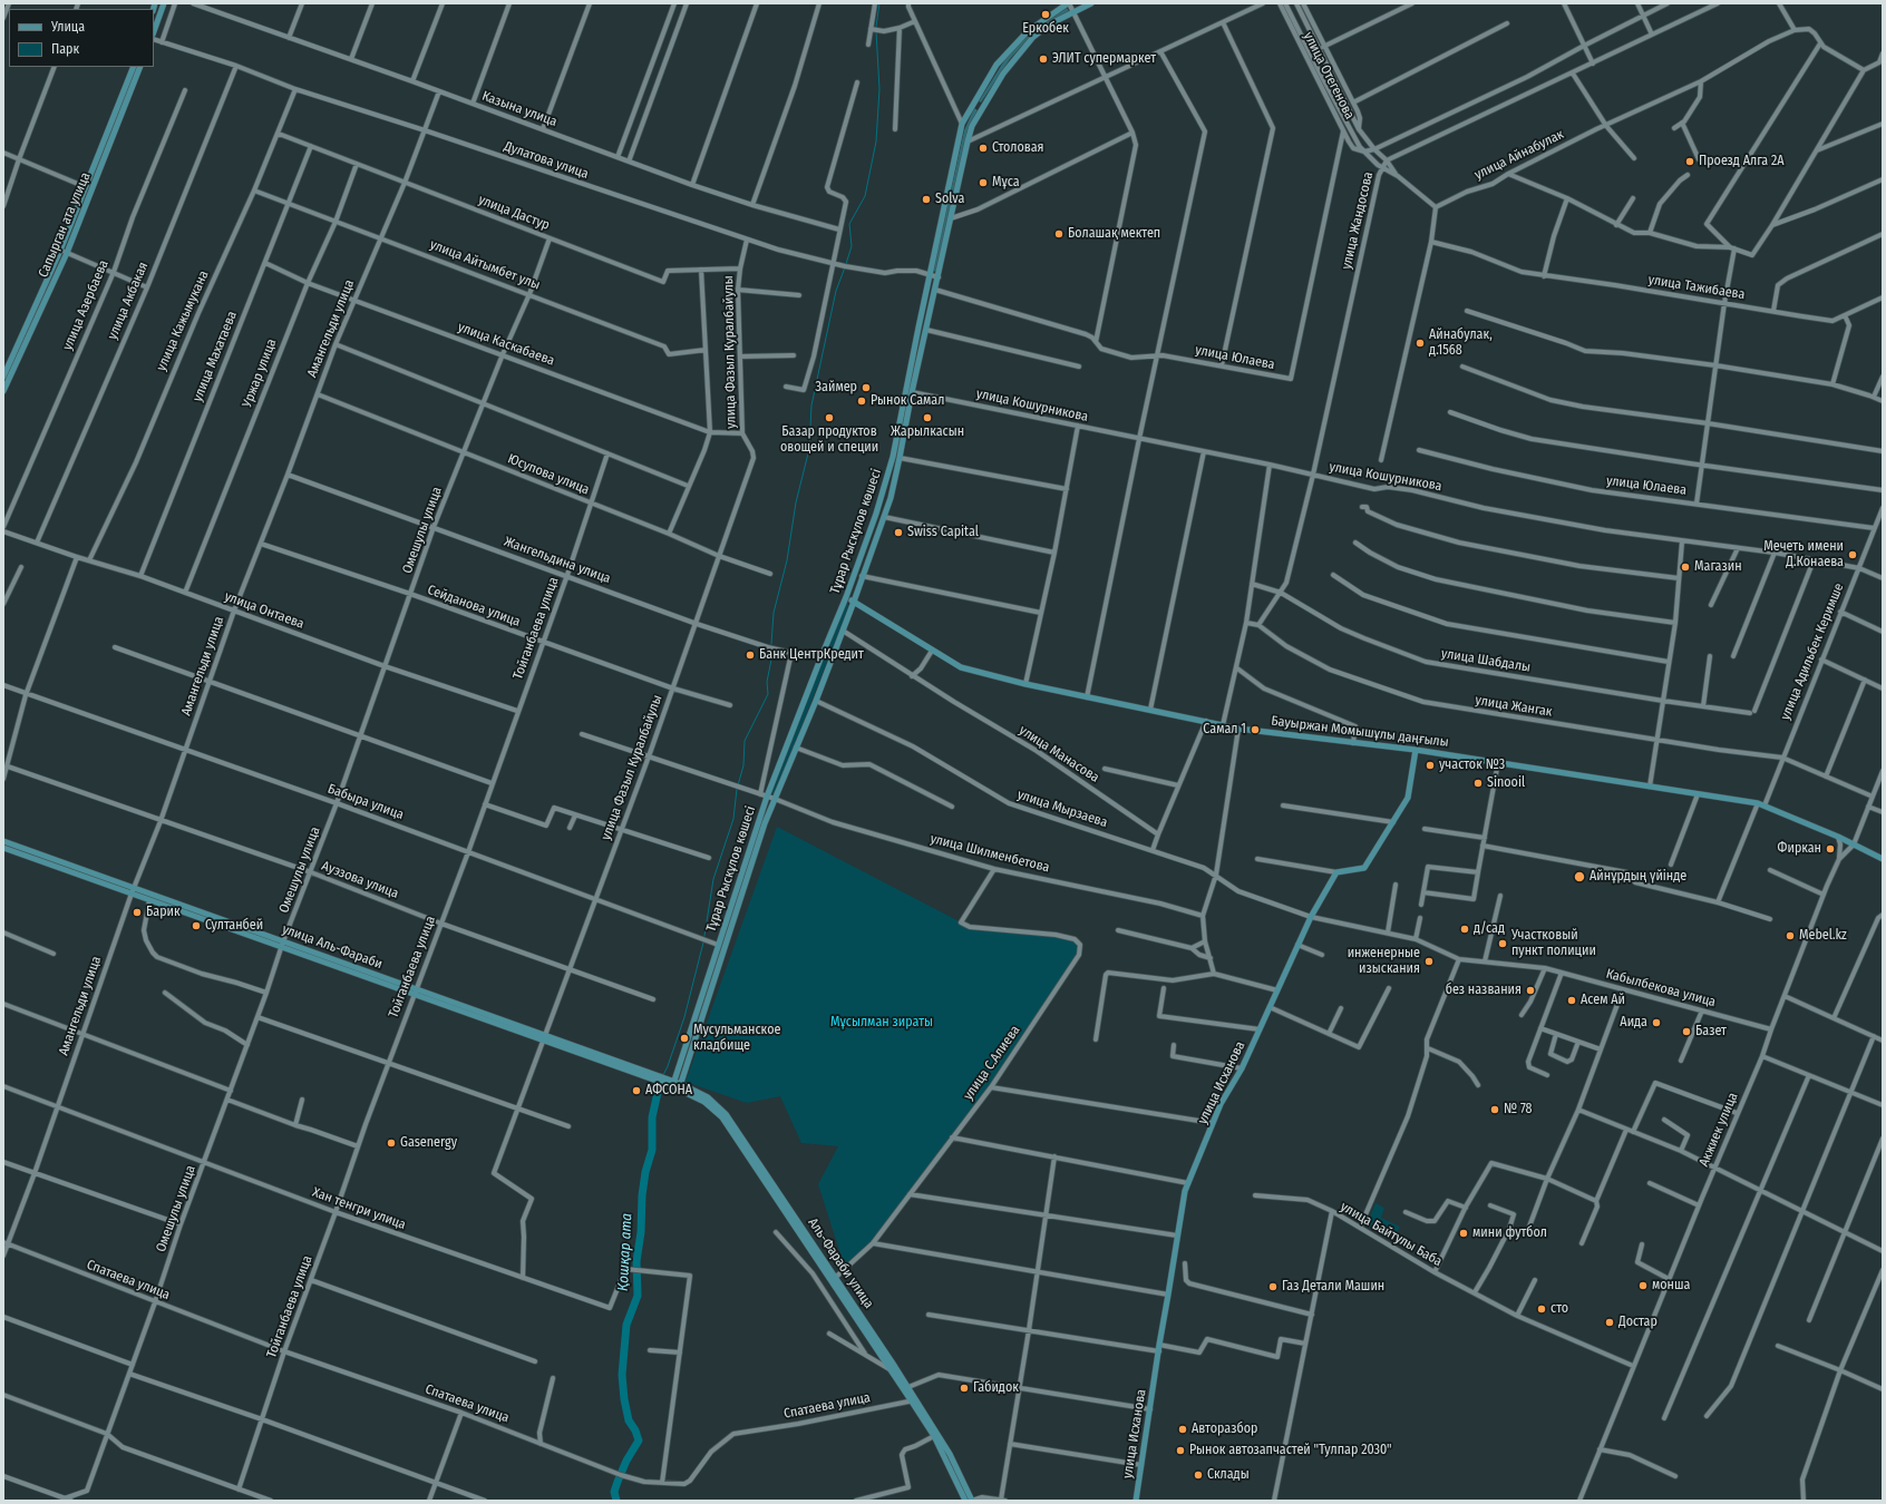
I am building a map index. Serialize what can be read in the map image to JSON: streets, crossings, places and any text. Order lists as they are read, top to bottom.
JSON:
{
  "streets": {
    "main road": [
      "Сапырган ата улица",
      "Тұрар Рыскұлов көшесі",
      "Бауыржан Момышұлы даңғылы",
      "улица Аль-Фараби",
      "улица Исханова",
      "Аль-Фараби улица"
    ],
    "street": [
      "улица Отегенова",
      "Казына улица",
      "улица Айнабулак",
      "Дулатова улица",
      "улица Дастур",
      "улица Жандосова",
      "улица Айтымбет улы",
      "улица Тажибаева",
      "улица Акбакая",
      "улица Азербаева",
      "улица Кажымукана",
      "Амангельди улица",
      "улица Каскабаева",
      "улица Фазыл Куралбайулы",
      "улица Махатаева",
      "улица Юлаева",
      "Уржар улица",
      "улица Кошурникова",
      "Юсупова улица",
      "Омешулы улица",
      "Жангельдина улица",
      "Сейданова улица",
      "улица Онтаева",
      "Тойганбаева улица",
      "улица Адильбек Керимше",
      "улица Шабдалы",
      "улица Жангак",
      "улица Манасова",
      "Бабыра улица",
      "улица Мырзаева",
      "улица Шилменбетова",
      "Ауэзова улица",
      "Кабылбекова улица",
      "улица С.Алиева",
      "Акжиек улица",
      "Хан тенгри улица",
      "улица Байтулы Баба",
      "Спатаева улица"
    ]
  },
  "crossings": [
    ["улица Отегенова", "улица Айнабулак"],
    ["улица Отегенова", "улица Жандосова"],
    ["улица Отегенова", "улица Юлаева"],
    ["Казына улица", "Амангельди улица"],
    ["Дулатова улица", "улица Акбакая"],
    ["Дулатова улица", "улица Кажымукана"],
    ["Дулатова улица", "Амангельди улица"],
    ["Дулатова улица", "улица Фазыл Куралбайулы"],
    ["Дулатова улица", "Тұрар Рыскұлов көшесі"],
    ["улица Дастур", "улица Кажымукана"],
    ["улица Дастур", "Амангельди улица"],
    ["улица Дастур", "улица Фазыл Куралбайулы"],
    ["улица Дастур", "улица Махатаева"],
    ["улица Дастур", "Уржар улица"],
    ["улица Дастур", "Омешулы улица"],
    ["улица Жандосова", "улица Кошурникова"],
    ["улица Жандосова", "улица Шабдалы"],
    ["улица Жандосова", "улица Жангак"],
    ["улица Айтымбет улы", "улица Кажымукана"],
    ["улица Айтымбет улы", "Амангельди улица"],
    ["улица Айтымбет улы", "улица Махатаева"],
    ["улица Айтымбет улы", "Уржар улица"],
    ["улица Айтымбет улы", "Омешулы улица"],
    ["улица Акбакая", "улица Онтаева"],
    ["улица Кажымукана", "улица Онтаева"],
    ["Амангельди улица", "улица Каскабаева"],
    ["Амангельди улица", "Юсупова улица"],
    ["Амангельди улица", "Жангельдина улица"],
    ["Амангельди улица", "Сейданова улица"],
    ["Амангельди улица", "улица Онтаева"],
    ["Амангельди улица", "Бабыра улица"],
    ["Амангельди улица", "Ауэзова улица"],
    ["Амангельди улица", "улица Аль-Фараби"],
    ["Амангельди улица", "Хан тенгри улица"],
    ["Амангельди улица", "Спатаева улица"],
    ["улица Каскабаева", "улица Фазыл Куралбайулы"],
    ["улица Каскабаева", "улица Махатаева"],
    ["улица Каскабаева", "Уржар улица"],
    ["улица Каскабаева", "Омешулы улица"],
    ["улица Фазыл Куралбайулы", "Юсупова улица"],
    ["улица Фазыл Куралбайулы", "Жангельдина улица"],
    ["улица Фазыл Куралбайулы", "Сейданова улица"],
    ["улица Фазыл Куралбайулы", "Бабыра улица"],
    ["улица Фазыл Куралбайулы", "улица Шилменбетова"],
    ["улица Фазыл Куралбайулы", "Ауэзова улица"],
    ["улица Фазыл Куралбайулы", "улица Аль-Фараби"],
    ["улица Фазыл Куралбайулы", "Хан тенгри улица"],
    ["улица Махатаева", "улица Онтаева"],
    ["улица Юлаева", "Тұрар Рыскұлов көшесі"],
    ["улица Юлаева", "улица Адильбек Керимше"],
    ["Уржар улица", "улица Онтаева"],
    ["улица Кошурникова", "Тұрар Рыскұлов көшесі"],
    ["улица Кошурникова", "улица Адильбек Керимше"],
    ["улица Кошурникова", "улица Шабдалы"],
    ["Юсупова улица", "Омешулы улица"],
    ["Юсупова улица", "Тойганбаева улица"],
    ["Омешулы улица", "Жангельдина улица"],
    ["Омешулы улица", "Сейданова улица"],
    ["Омешулы улица", "улица Онтаева"],
    ["Омешулы улица", "Бабыра улица"],
    ["Омешулы улица", "Ауэзова улица"],
    ["Омешулы улица", "улица Аль-Фараби"],
    ["Омешулы улица", "Хан тенгри улица"],
    ["Омешулы улица", "Спатаева улица"],
    ["Тұрар Рыскұлов көшесі", "Жангельдина улица"],
    ["Тұрар Рыскұлов көшесі", "Бауыржан Момышұлы даңғылы"],
    ["Тұрар Рыскұлов көшесі", "улица Манасова"],
    ["Тұрар Рыскұлов көшесі", "Бабыра улица"],
    ["Тұрар Рыскұлов көшесі", "улица Мырзаева"],
    ["Тұрар Рыскұлов көшесі", "улица Шилменбетова"],
    ["Тұрар Рыскұлов көшесі", "Аль-Фараби улица"],
    ["Жангельдина улица", "Тойганбаева улица"],
    ["Сейданова улица", "Тойганбаева улица"],
    ["улица Онтаева", "Тойганбаева улица"],
    ["Тойганбаева улица", "Бабыра улица"],
    ["Тойганбаева улица", "Ауэзова улица"],
    ["Тойганбаева улица", "улица Аль-Фараби"],
    ["Тойганбаева улица", "Хан тенгри улица"],
    ["Тойганбаева улица", "Спатаева улица"],
    ["улица Адильбек Керимше", "улица Жангак"],
    ["улица Адильбек Керимше", "Бауыржан Момышұлы даңғылы"],
    ["улица Жангак", "Акжиек улица"],
    ["Бауыржан Момышұлы даңғылы", "Акжиек улица"],
    ["улица Мырзаева", "Кабылбекова улица"],
    ["улица Мырзаева", "улица Исханова"],
    ["улица Шилменбетова", "улица С.Алиева"],
    ["улица Аль-Фараби", "Аль-Фараби улица"],
    ["Кабылбекова улица", "улица Исханова"],
    ["Кабылбекова улица", "Акжиек улица"],
    ["улица С.Алиева", "Аль-Фараби улица"],
    ["Акжиек улица", "улица Байтулы Баба"],
    ["Аль-Фараби улица", "Спатаева улица"]
  ],
  "water": ["Қошқар ата"],
  "parks": ["Мұсылман зираты"],
  "places": [
    "Еркобек",
    "ЭЛИТ супермаркет",
    "Столовая",
    "Проезд Алга 2А",
    "Мұса",
    "Solva",
    "Болашақ мектеп",
    "Айнабулак, д.1568",
    "Займер",
    "Рынок Самал",
    "Базар продуктов овощей и специи",
    "Жарылкасын",
    "Swiss Capital",
    "Мечеть имени Д.Конаева",
    "Магазин",
    "Банк ЦентрКредит",
    "Самал 1",
    "участок №3",
    "Sinooil",
    "Фиркан",
    "Айнұрдың үйінде",
    "Барик",
    "Султанбей",
    "д/сад",
    "Mebel.kz",
    "Участковый пункт полиции",
    "инженерные изыскания",
    "без названия",
    "Асем Ай",
    "Аида",
    "Базет",
    "Мусульманское кладбище",
    "АФСОНА",
    "№ 78",
    "Gasenergy",
    "мини футбол",
    "монша",
    "Газ Детали Машин",
    "сто",
    "Достар",
    "Габидок",
    "Авторазбор",
    "Рынок автозапчастей \"Тулпар 2030\"",
    "Склады"
  ],
  "legend": ["Улица", "Парк"]
}
